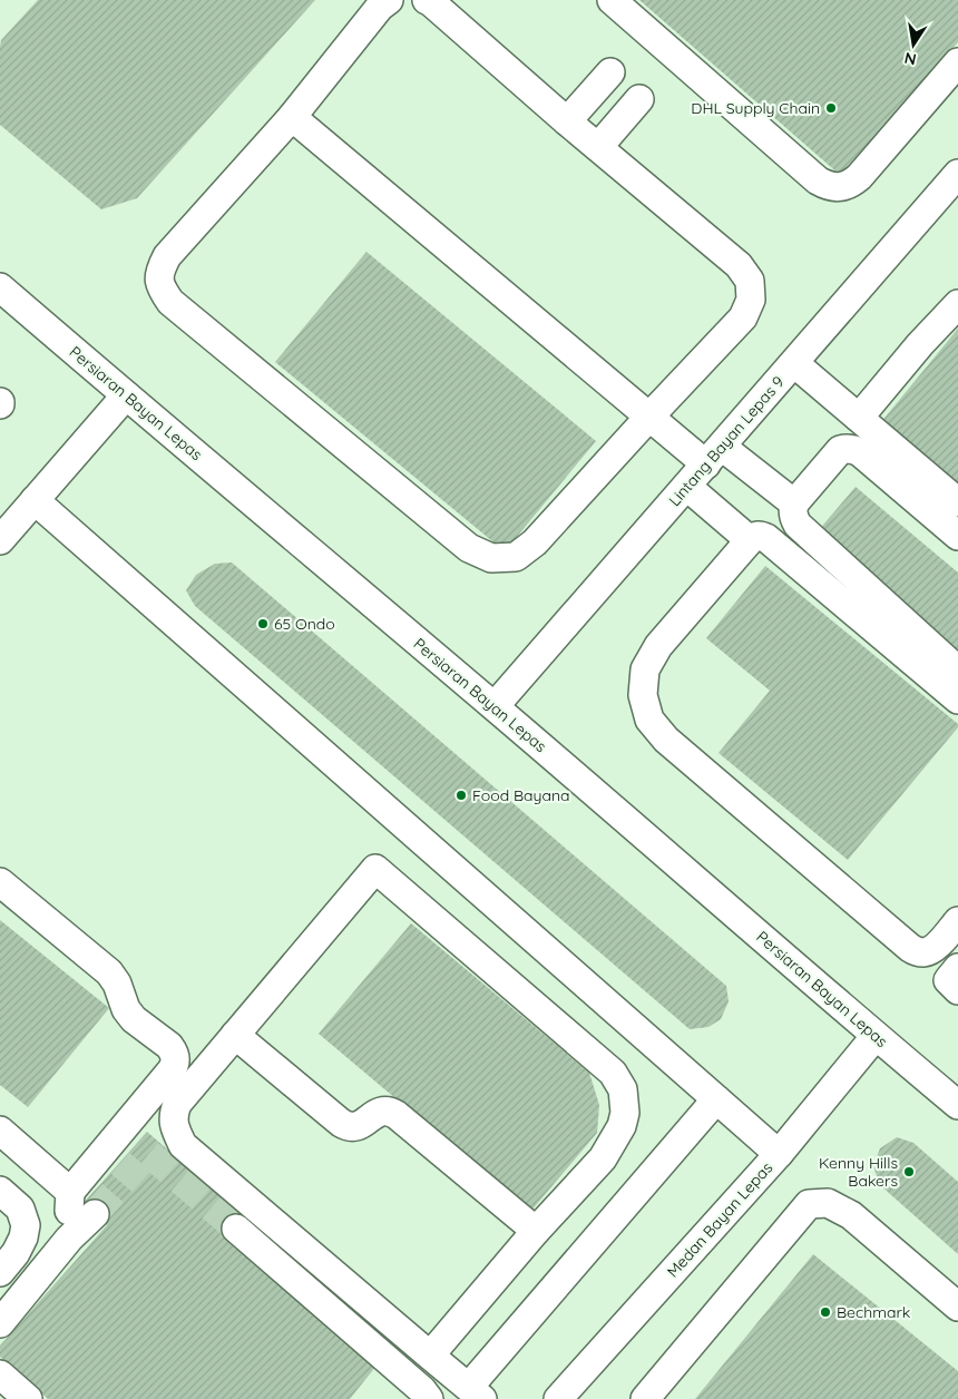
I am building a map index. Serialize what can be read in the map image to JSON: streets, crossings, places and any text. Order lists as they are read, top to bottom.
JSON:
{
  "streets": {
    "street": ["Persiaran Bayan Lepas", "Lintang Bayan Lepas 9", "Medan Bayan Lepas"]
  },
  "crossings": [
    ["Persiaran Bayan Lepas", "Lintang Bayan Lepas 9"],
    ["Persiaran Bayan Lepas", "Medan Bayan Lepas"]
  ],
  "places": [
    "DHL Supply Chain",
    "65 Ondo",
    "Food Bayana",
    "Kenny Hills Bakers",
    "Bechmark"
  ],
  "north": "bottom"
}
